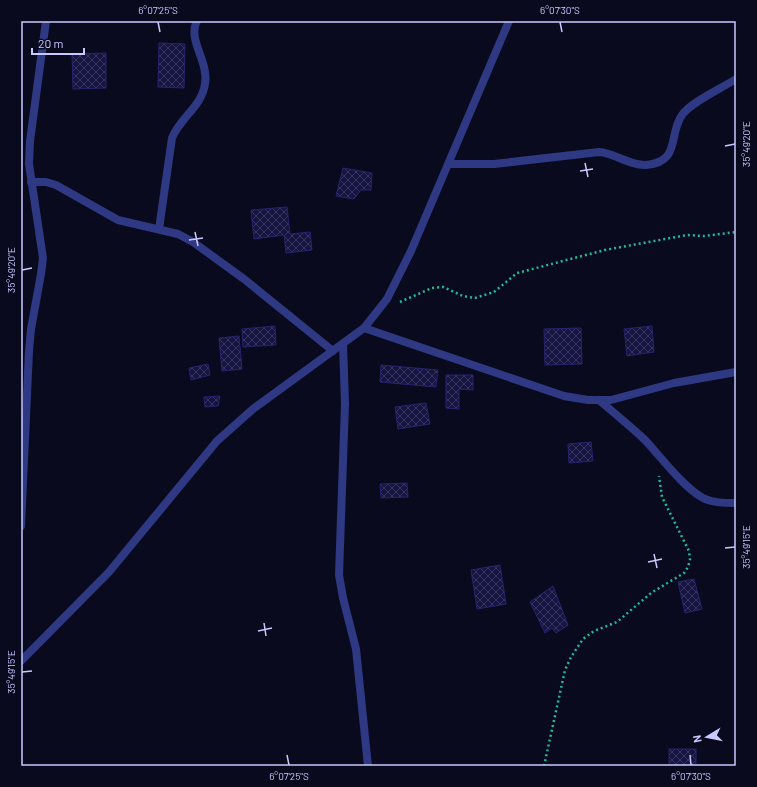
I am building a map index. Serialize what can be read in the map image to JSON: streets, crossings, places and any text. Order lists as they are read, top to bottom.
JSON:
{
  "scale_bar": "20 m",
  "north": "left",
  "coordinates": [
    "6°07'25\"S",
    "6°07'30\"S",
    "35°49'20\"E",
    "35°49'15\"E"
  ]
}
